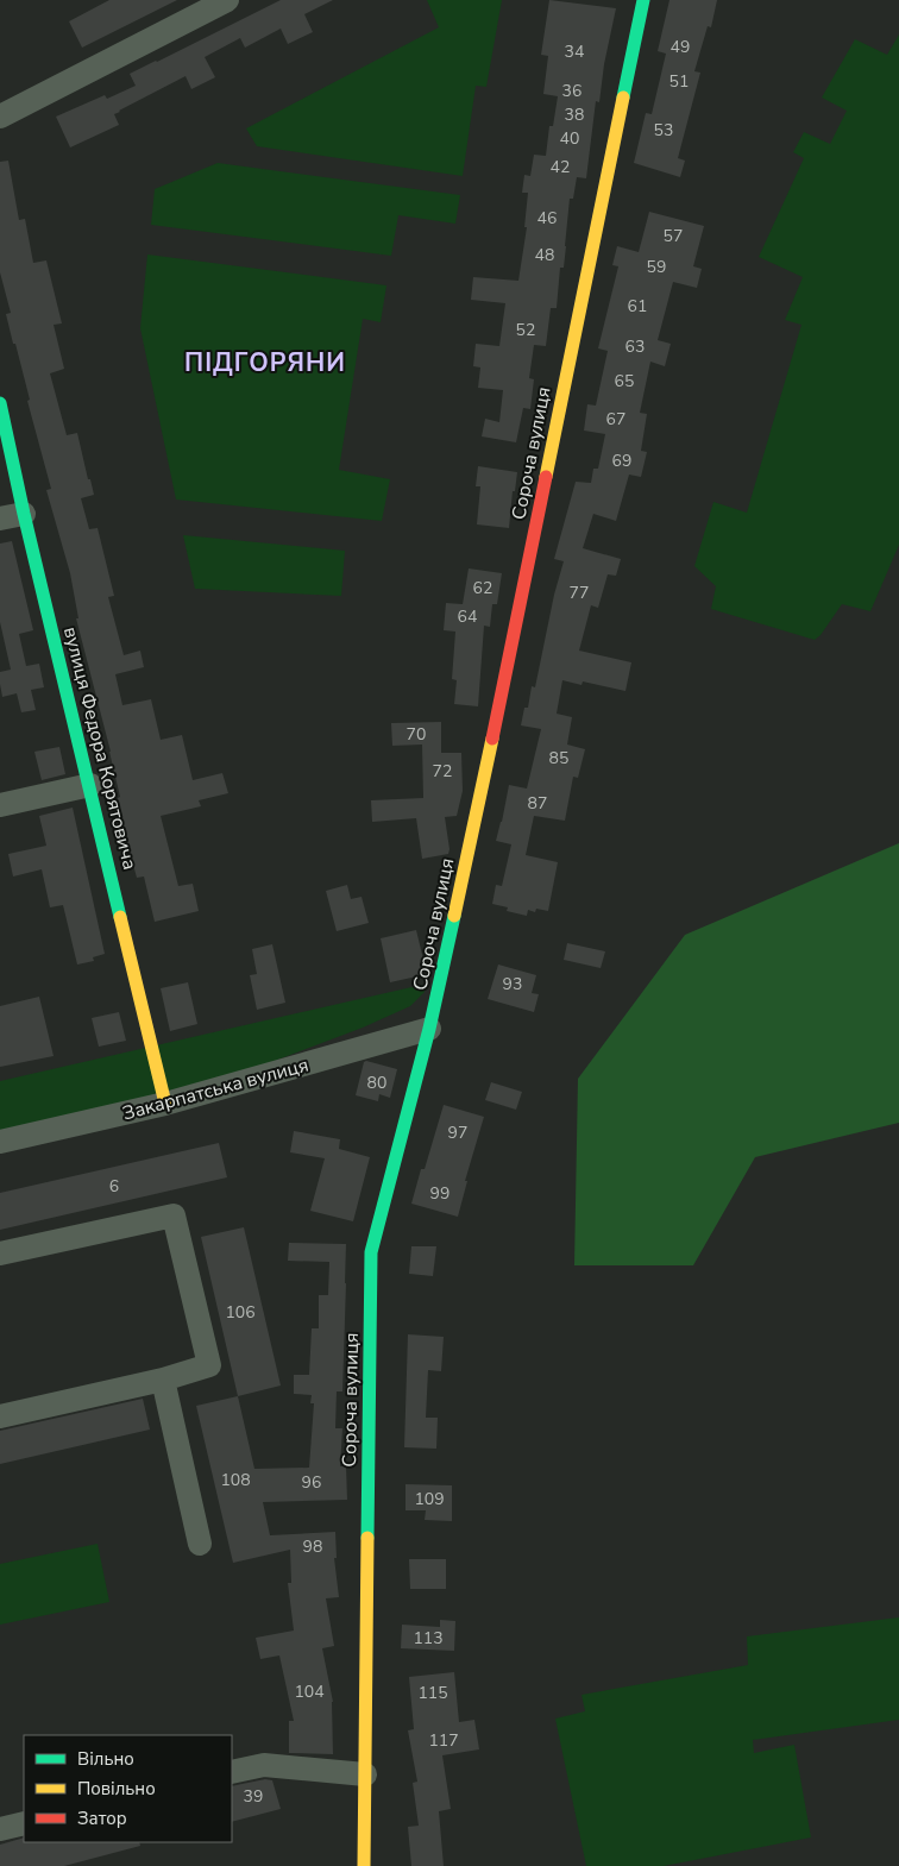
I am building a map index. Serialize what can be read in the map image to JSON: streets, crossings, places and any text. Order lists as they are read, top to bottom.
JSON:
{
  "streets": {
    "main road": ["Сороча вулиця", "вулиця Федора Корятовича"],
    "street": ["Закарпатська вулиця"]
  },
  "crossings": [
    ["Сороча вулиця", "Закарпатська вулиця"],
    ["вулиця Федора Корятовича", "Закарпатська вулиця"]
  ],
  "districts": ["ПІДГОРЯНИ"],
  "house_numbers": [
    "49",
    "34",
    "51",
    "36",
    "38",
    "53",
    "40",
    "42",
    "46",
    "57",
    "48",
    "59",
    "61",
    "52",
    "63",
    "65",
    "67",
    "69",
    "62",
    "77",
    "64",
    "70",
    "85",
    "72",
    "87",
    "93",
    "80",
    "97",
    "6",
    "99",
    "106",
    "108",
    "96",
    "109",
    "98",
    "113",
    "104",
    "115",
    "117",
    "39"
  ],
  "legend": ["Вільно", "Повільно", "Затор"]
}
